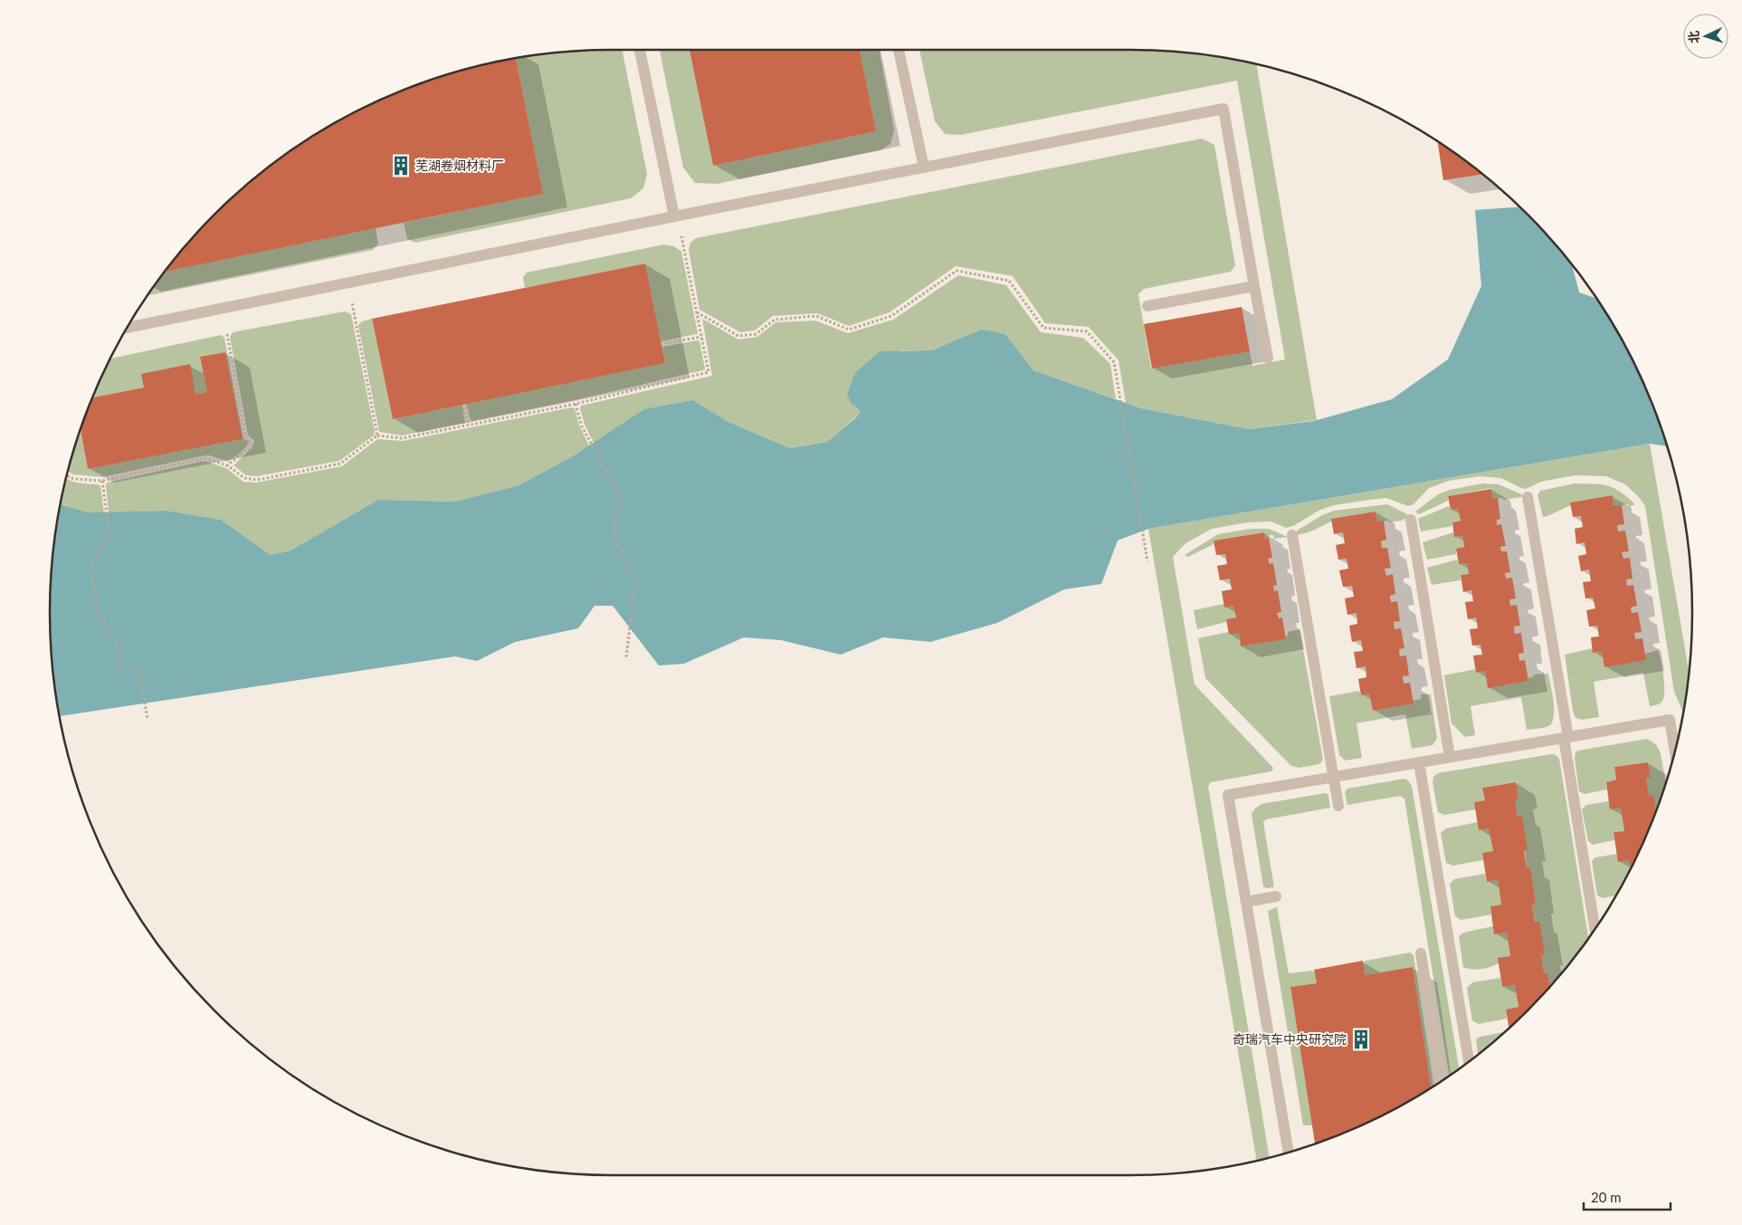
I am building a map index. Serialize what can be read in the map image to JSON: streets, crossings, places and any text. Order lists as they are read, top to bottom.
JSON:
{
  "places": {
    "building": ["芜湖卷烟材料厂", "奇瑞汽车中央研究院"]
  },
  "scale_bar": "20 m",
  "north": "left"
}
